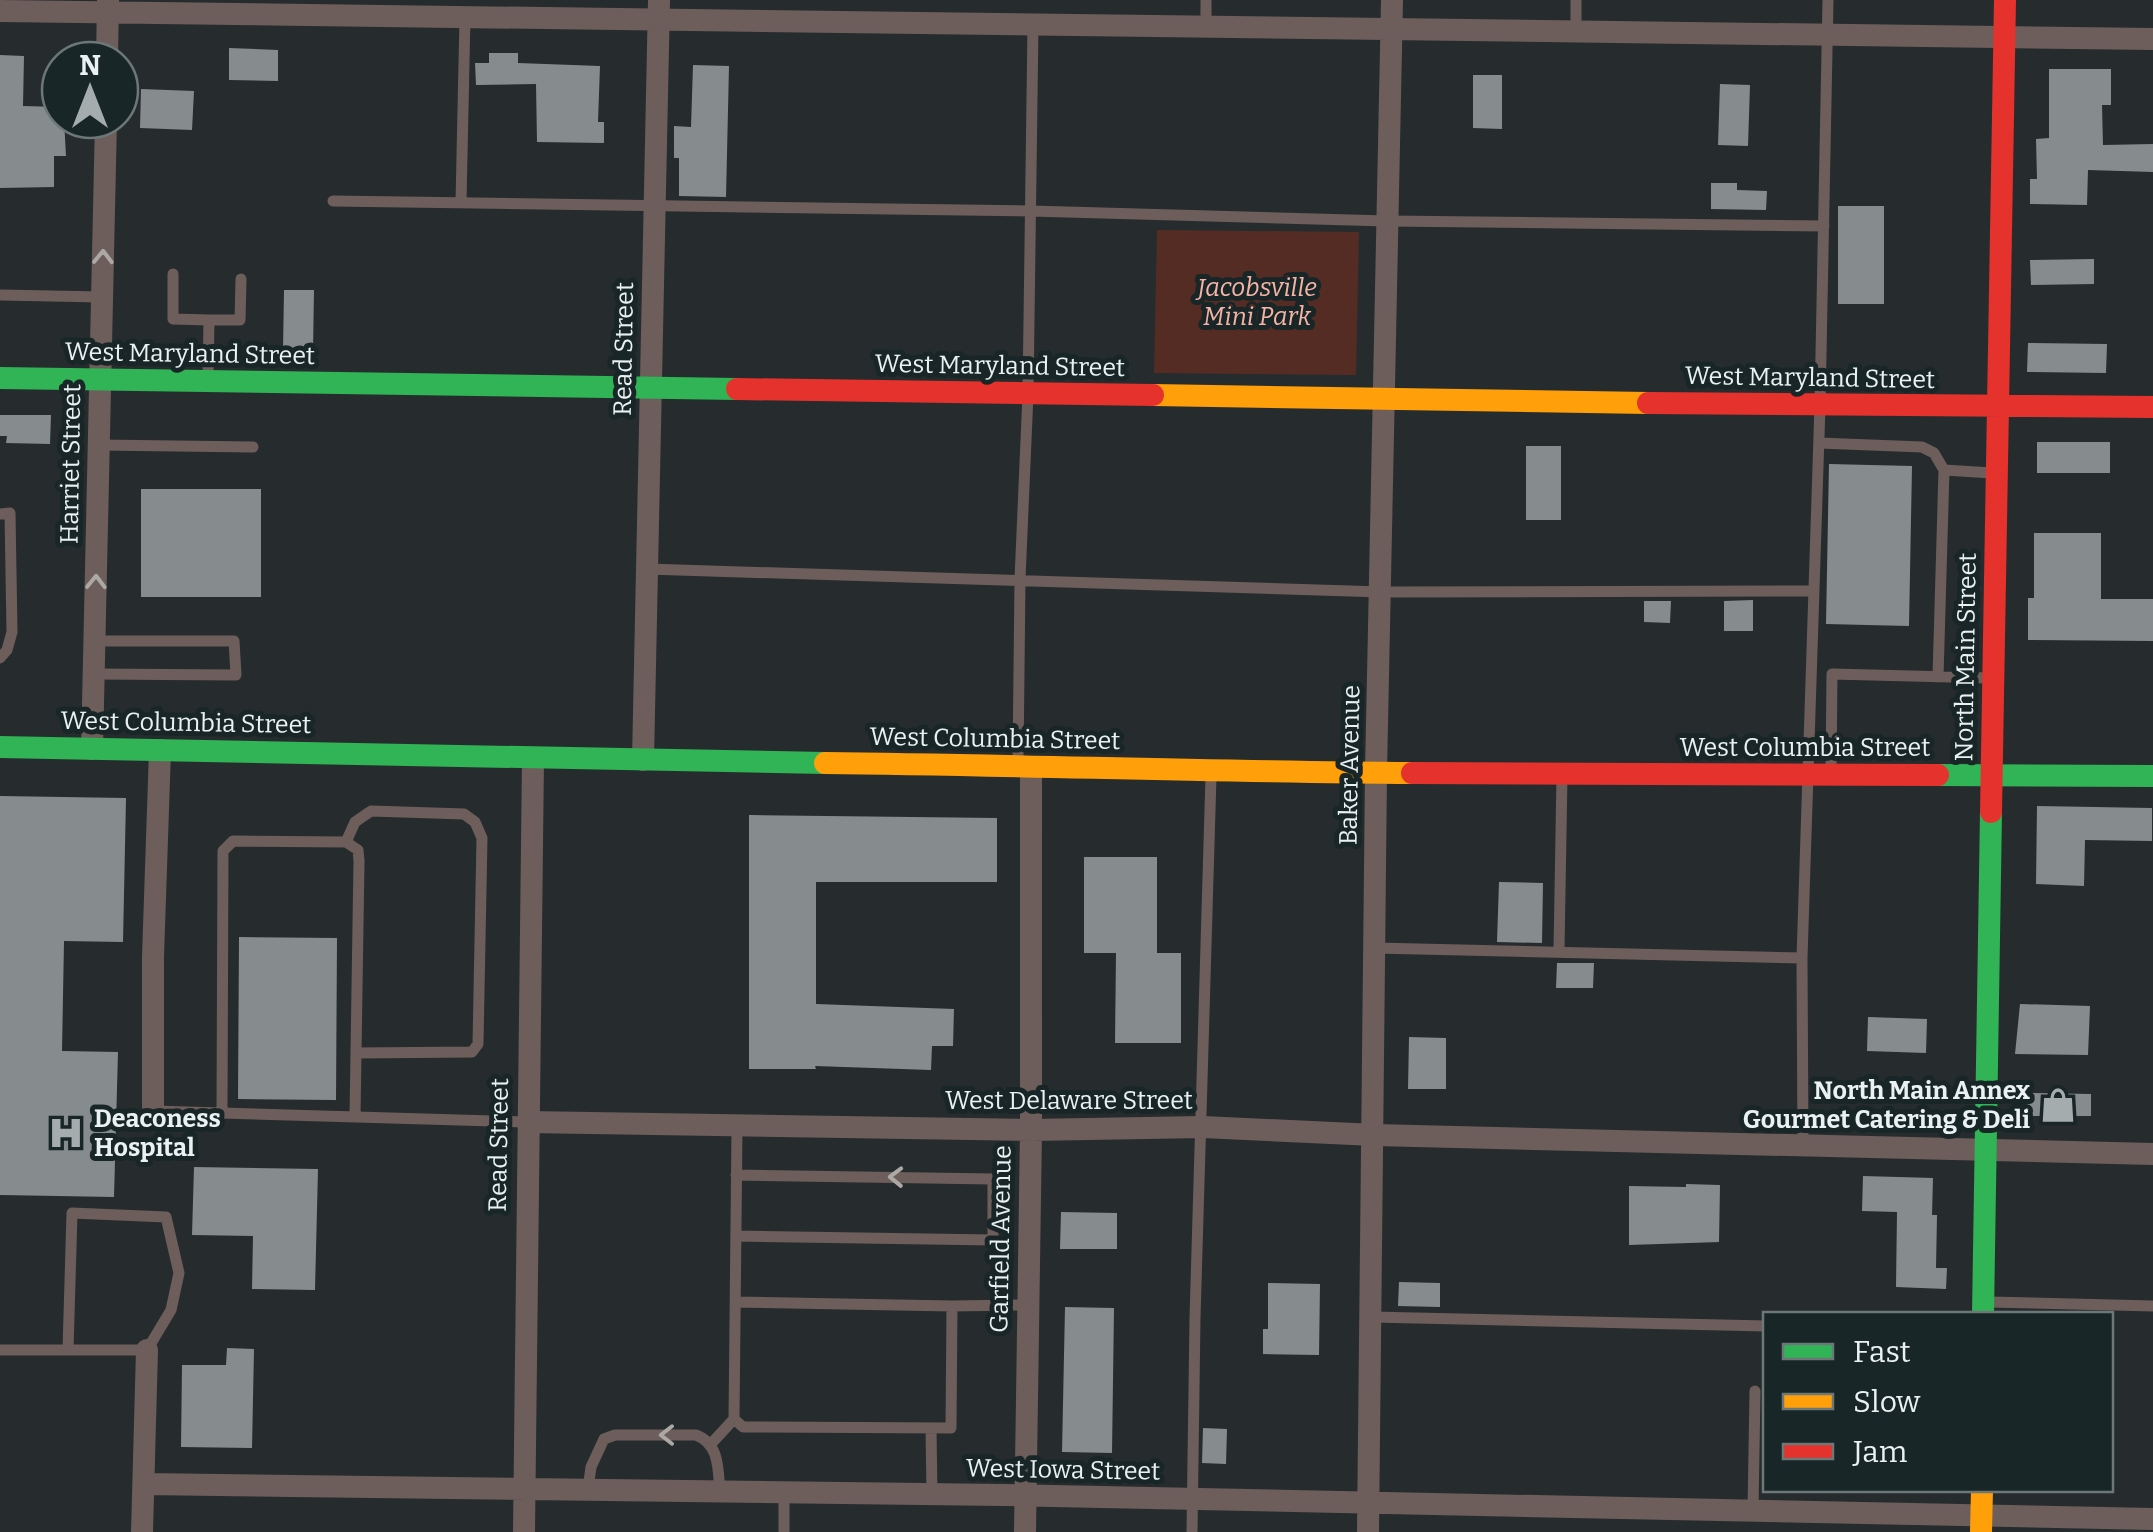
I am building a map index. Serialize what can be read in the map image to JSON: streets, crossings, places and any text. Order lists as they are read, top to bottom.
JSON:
{
  "streets": {
    "street": [
      "Read Street",
      "West Maryland Street",
      "Harriet Street",
      "North Main Street",
      "West Columbia Street",
      "Baker Avenue",
      "West Delaware Street",
      "Garfield Avenue",
      "West Iowa Street"
    ]
  },
  "crossings": [
    ["Read Street", "West Maryland Street"],
    ["Read Street", "West Columbia Street"],
    ["Read Street", "West Delaware Street"],
    ["Read Street", "West Iowa Street"],
    ["West Maryland Street", "Harriet Street"],
    ["West Maryland Street", "North Main Street"],
    ["West Maryland Street", "Baker Avenue"],
    ["Harriet Street", "West Columbia Street"],
    ["North Main Street", "West Columbia Street"],
    ["North Main Street", "West Delaware Street"],
    ["West Columbia Street", "Baker Avenue"],
    ["West Columbia Street", "Garfield Avenue"],
    ["Baker Avenue", "West Delaware Street"],
    ["Baker Avenue", "West Iowa Street"],
    ["West Delaware Street", "Garfield Avenue"],
    ["Garfield Avenue", "West Iowa Street"]
  ],
  "one_way": ["Harriet Street"],
  "parks": ["Jacobsville Mini Park"],
  "places": {
    "shop": ["North Main Annex Gourmet Catering & Deli"],
    "hospital": ["Deaconess Hospital"]
  },
  "legend": ["Fast", "Slow", "Jam"],
  "north": "top"
}
